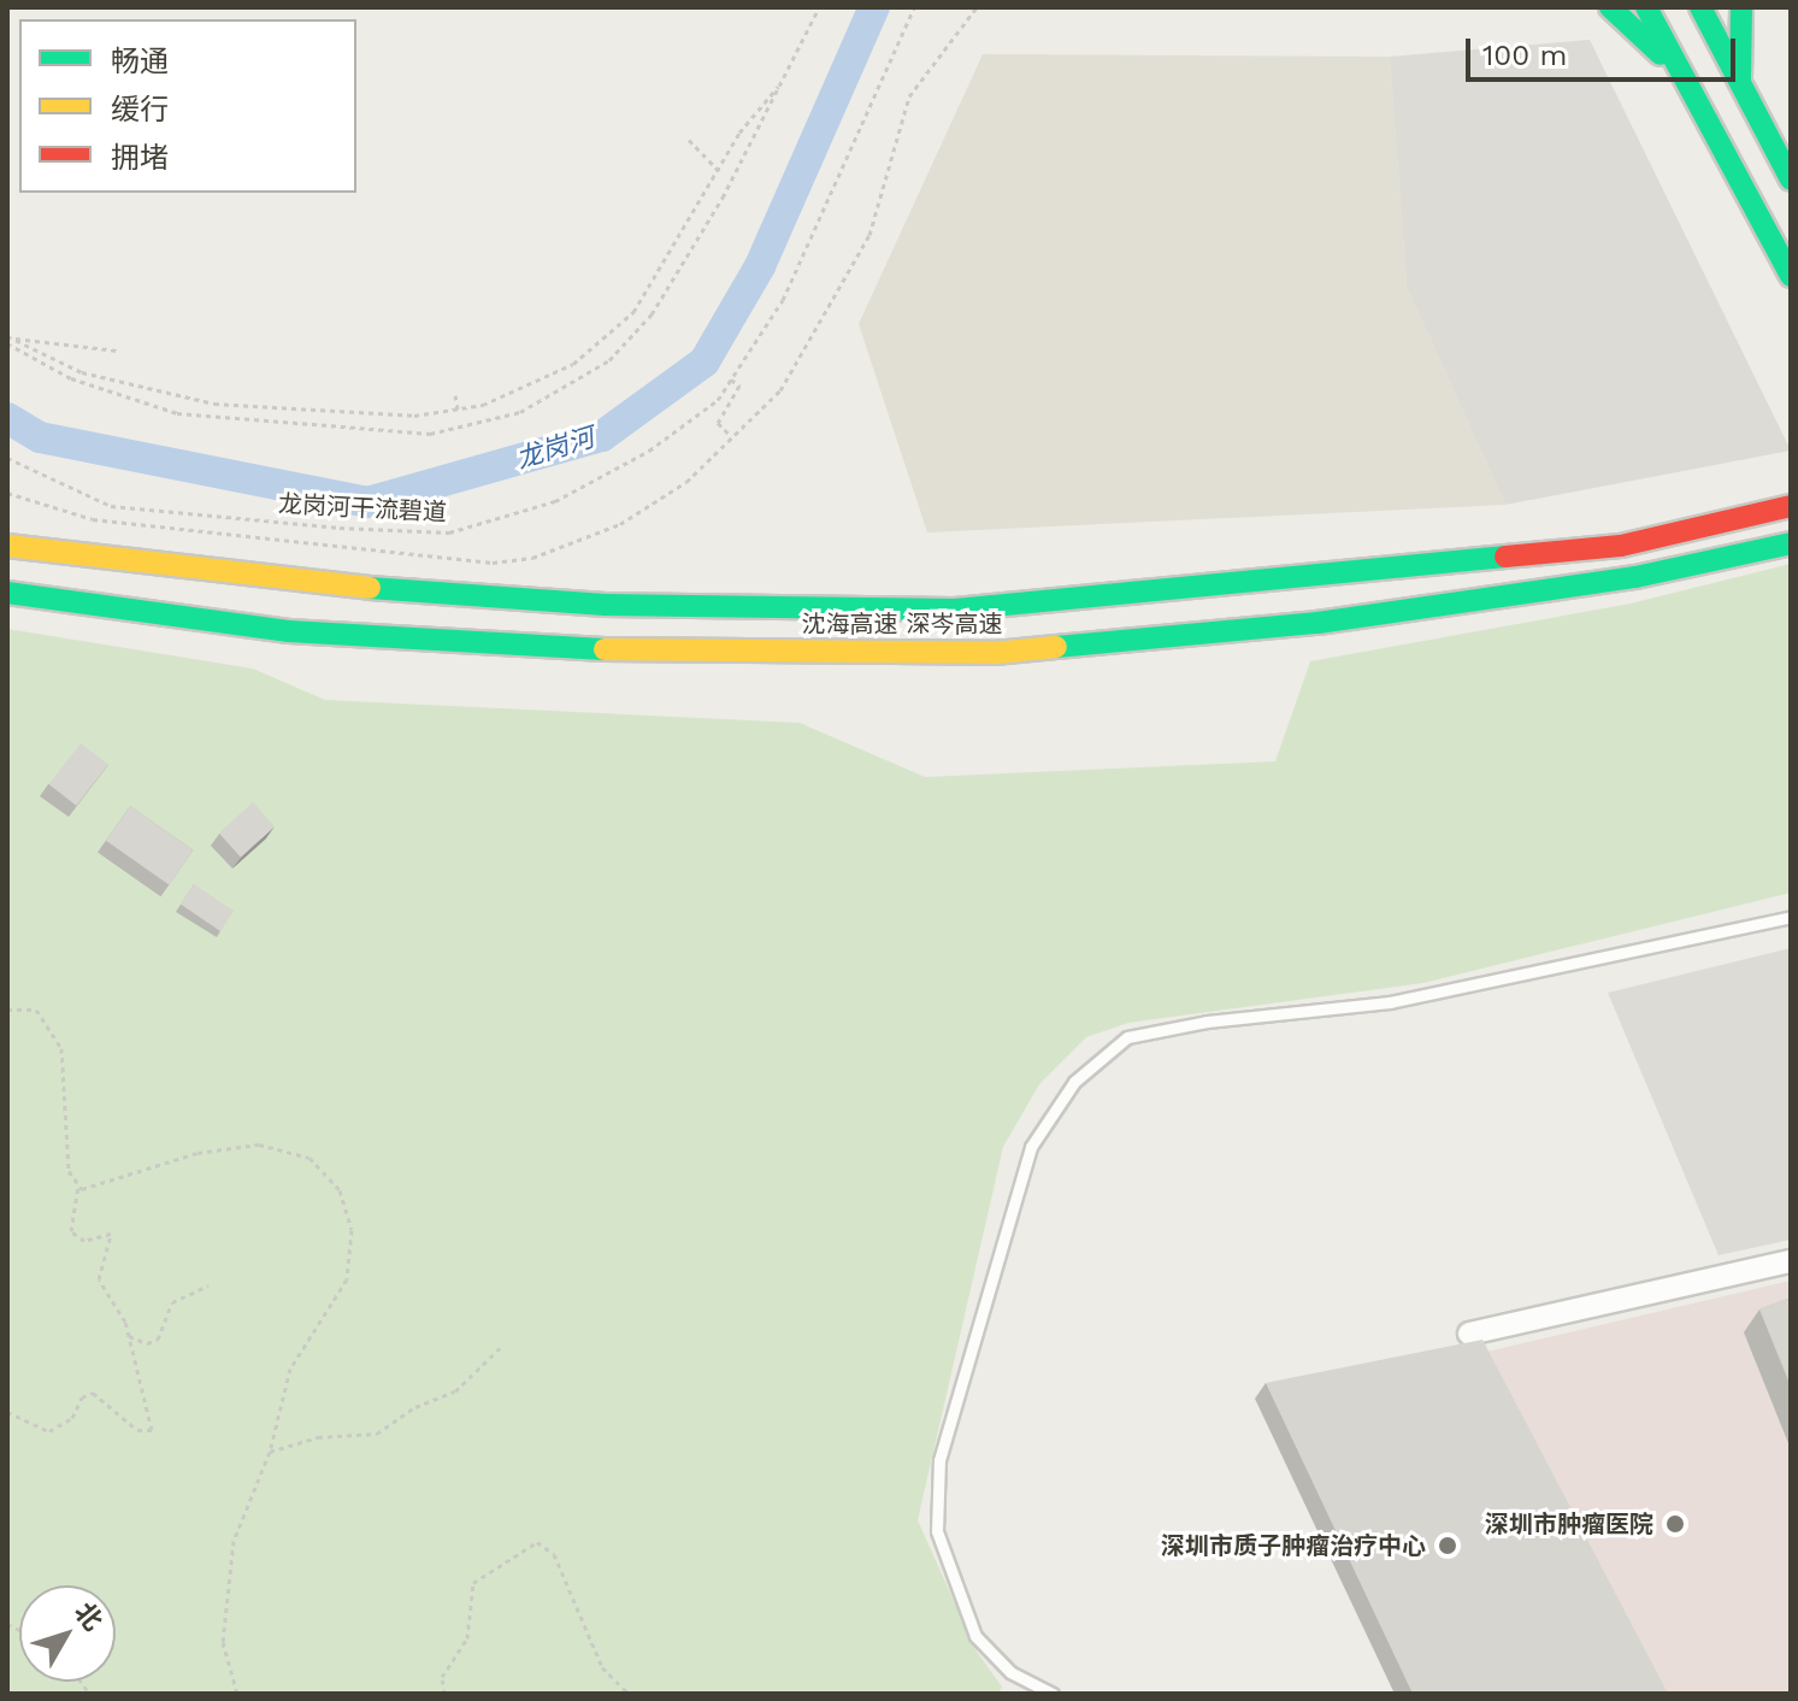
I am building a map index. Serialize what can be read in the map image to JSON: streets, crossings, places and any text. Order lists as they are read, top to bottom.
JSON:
{
  "streets": {
    "main road": ["沈海高速 深岑高速"],
    "path": ["龙岗河干流碧道"]
  },
  "water": ["龙岗河"],
  "places": ["深圳市肿瘤医院", "深圳市质子肿瘤治疗中心"],
  "legend": ["畅通", "缓行", "拥堵"],
  "scale_bar": "100 m",
  "north": "top right"
}
